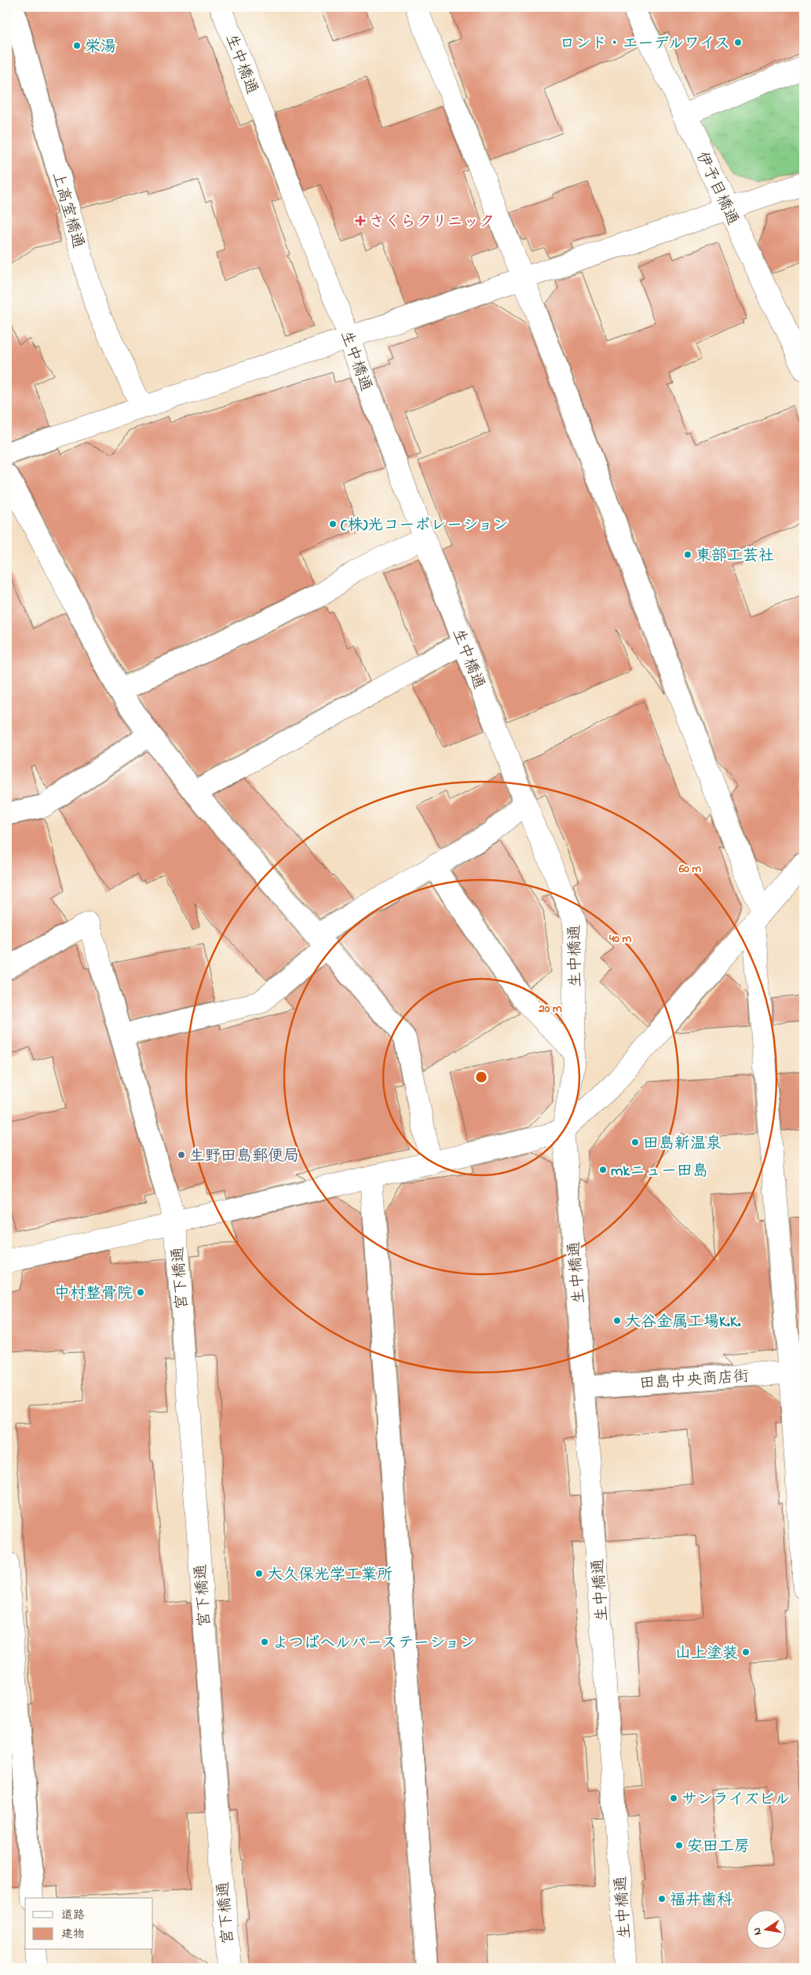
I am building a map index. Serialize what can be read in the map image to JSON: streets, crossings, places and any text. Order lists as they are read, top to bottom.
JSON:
{
  "streets": {
    "street": [
      "生中橋通",
      "伊予目橋通",
      "上高室橋通",
      "宮下橋通",
      "田島中央商店街"
    ]
  },
  "crossings": [
    ["生中橋通", "田島中央商店街"]
  ],
  "places": {
    "other": [
      "ロンド・エーデルワイス",
      "栄湯",
      "(株)光コーポレーション",
      "東部工芸社",
      "田島新温泉",
      "生野田島郵便局",
      "mkニュー田島",
      "中村整骨院",
      "大谷金属工場K.K.",
      "大久保光学工業所",
      "よつばヘルパーステーション",
      "山上塗装",
      "サンライズビル",
      "安田工房",
      "福井歯科"
    ],
    "health": ["さくらクリニック"]
  },
  "legend": ["道路", "建物"],
  "north": "left",
  "rings": ["60 m", "40 m", "20 m"]
}
